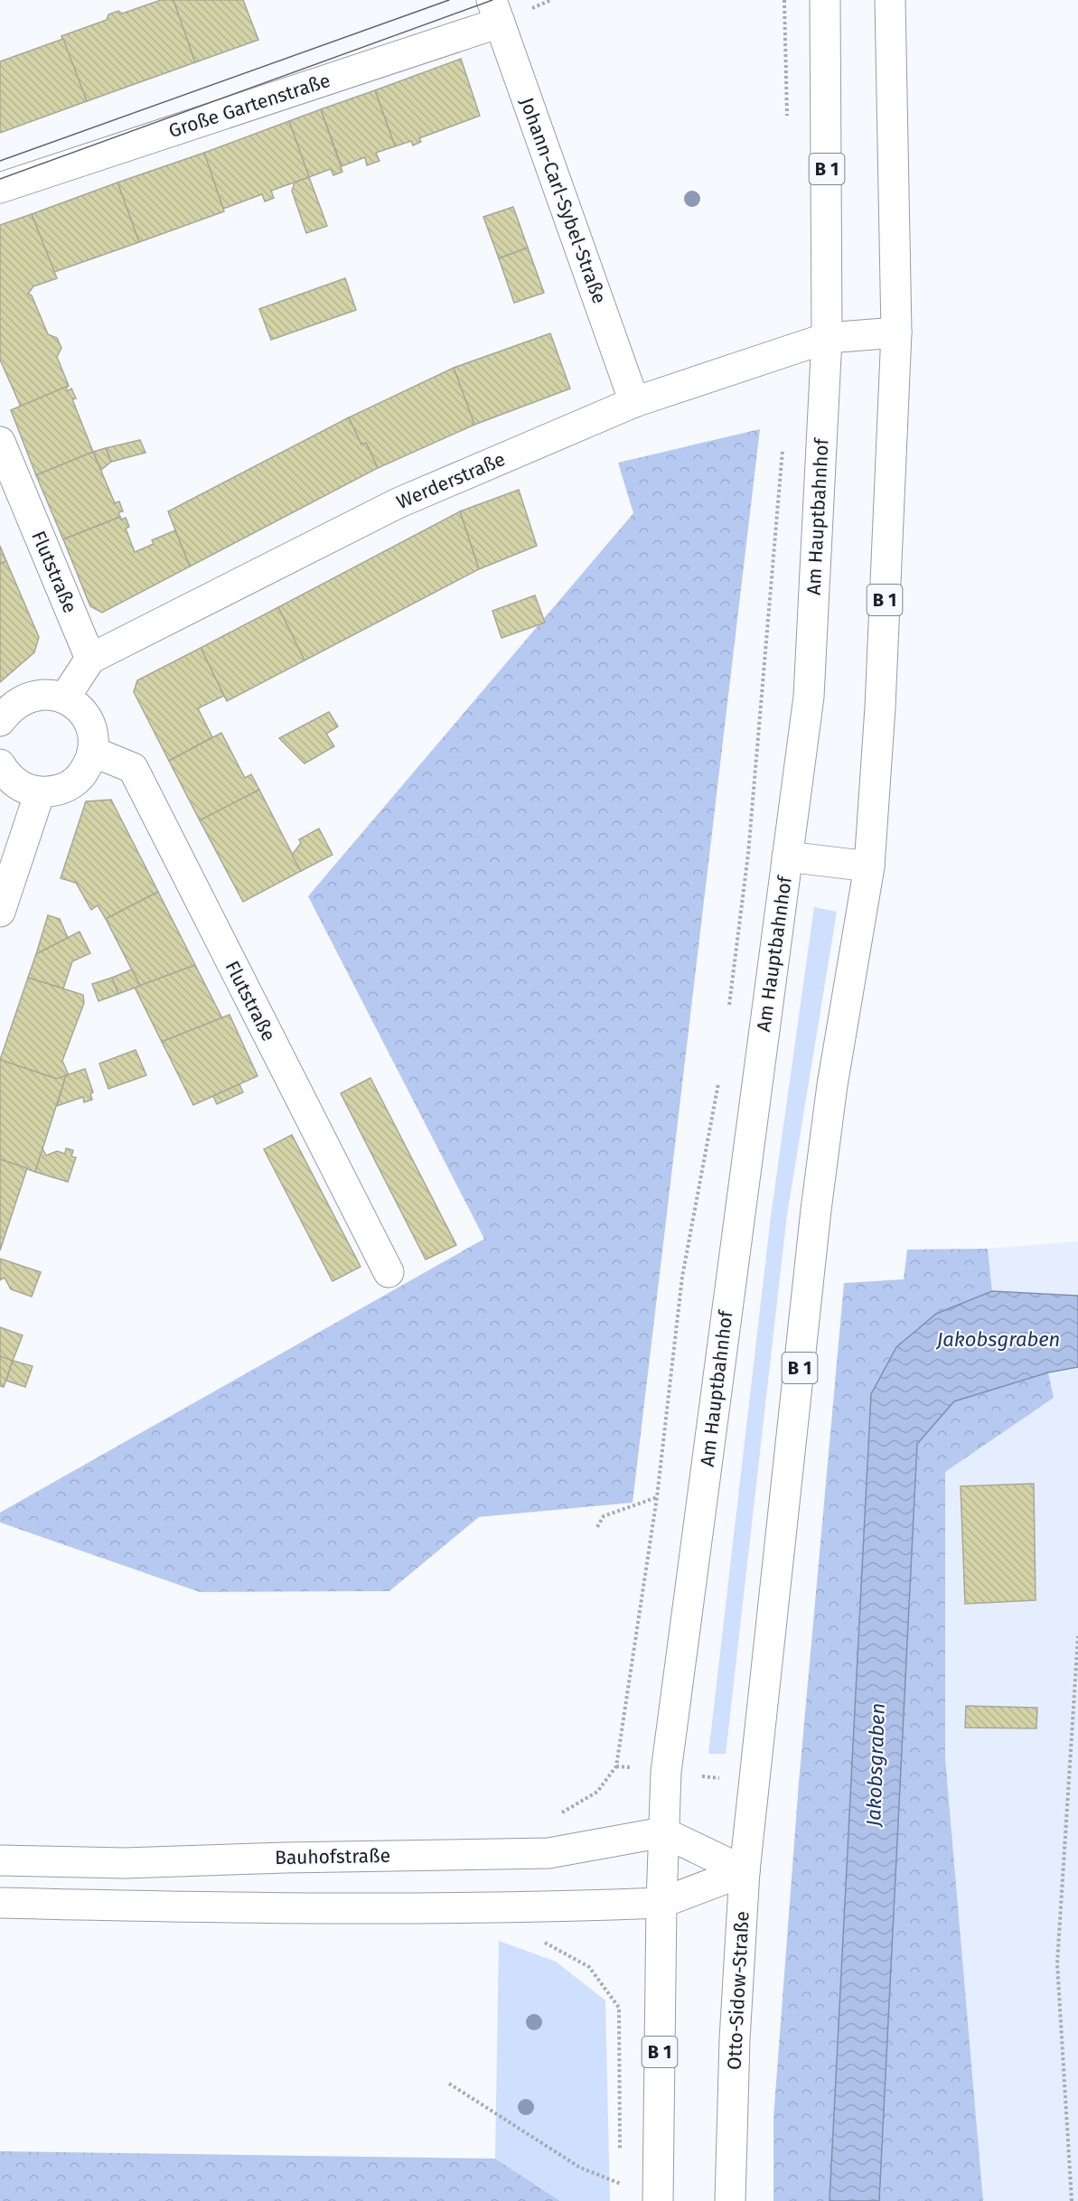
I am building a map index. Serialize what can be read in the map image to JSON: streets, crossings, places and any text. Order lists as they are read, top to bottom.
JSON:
{
  "streets": {
    "main road": [
      "Große Gartenstraße",
      "B 1",
      "Johann-Carl-Sybel-Straße",
      "Werderstraße",
      "Am Hauptbahnhof",
      "Flutstraße",
      "Bauhofstraße",
      "Otto-Sidow-Straße"
    ]
  },
  "crossings": [
    ["Große Gartenstraße", "Johann-Carl-Sybel-Straße"],
    ["B 1", "Werderstraße"],
    ["B 1", "Am Hauptbahnhof"],
    ["B 1", "Otto-Sidow-Straße"],
    ["Johann-Carl-Sybel-Straße", "Werderstraße"],
    ["Werderstraße", "Am Hauptbahnhof"],
    ["Werderstraße", "Flutstraße"],
    ["Am Hauptbahnhof", "Bauhofstraße"]
  ],
  "water": ["Jakobsgraben"]
}
